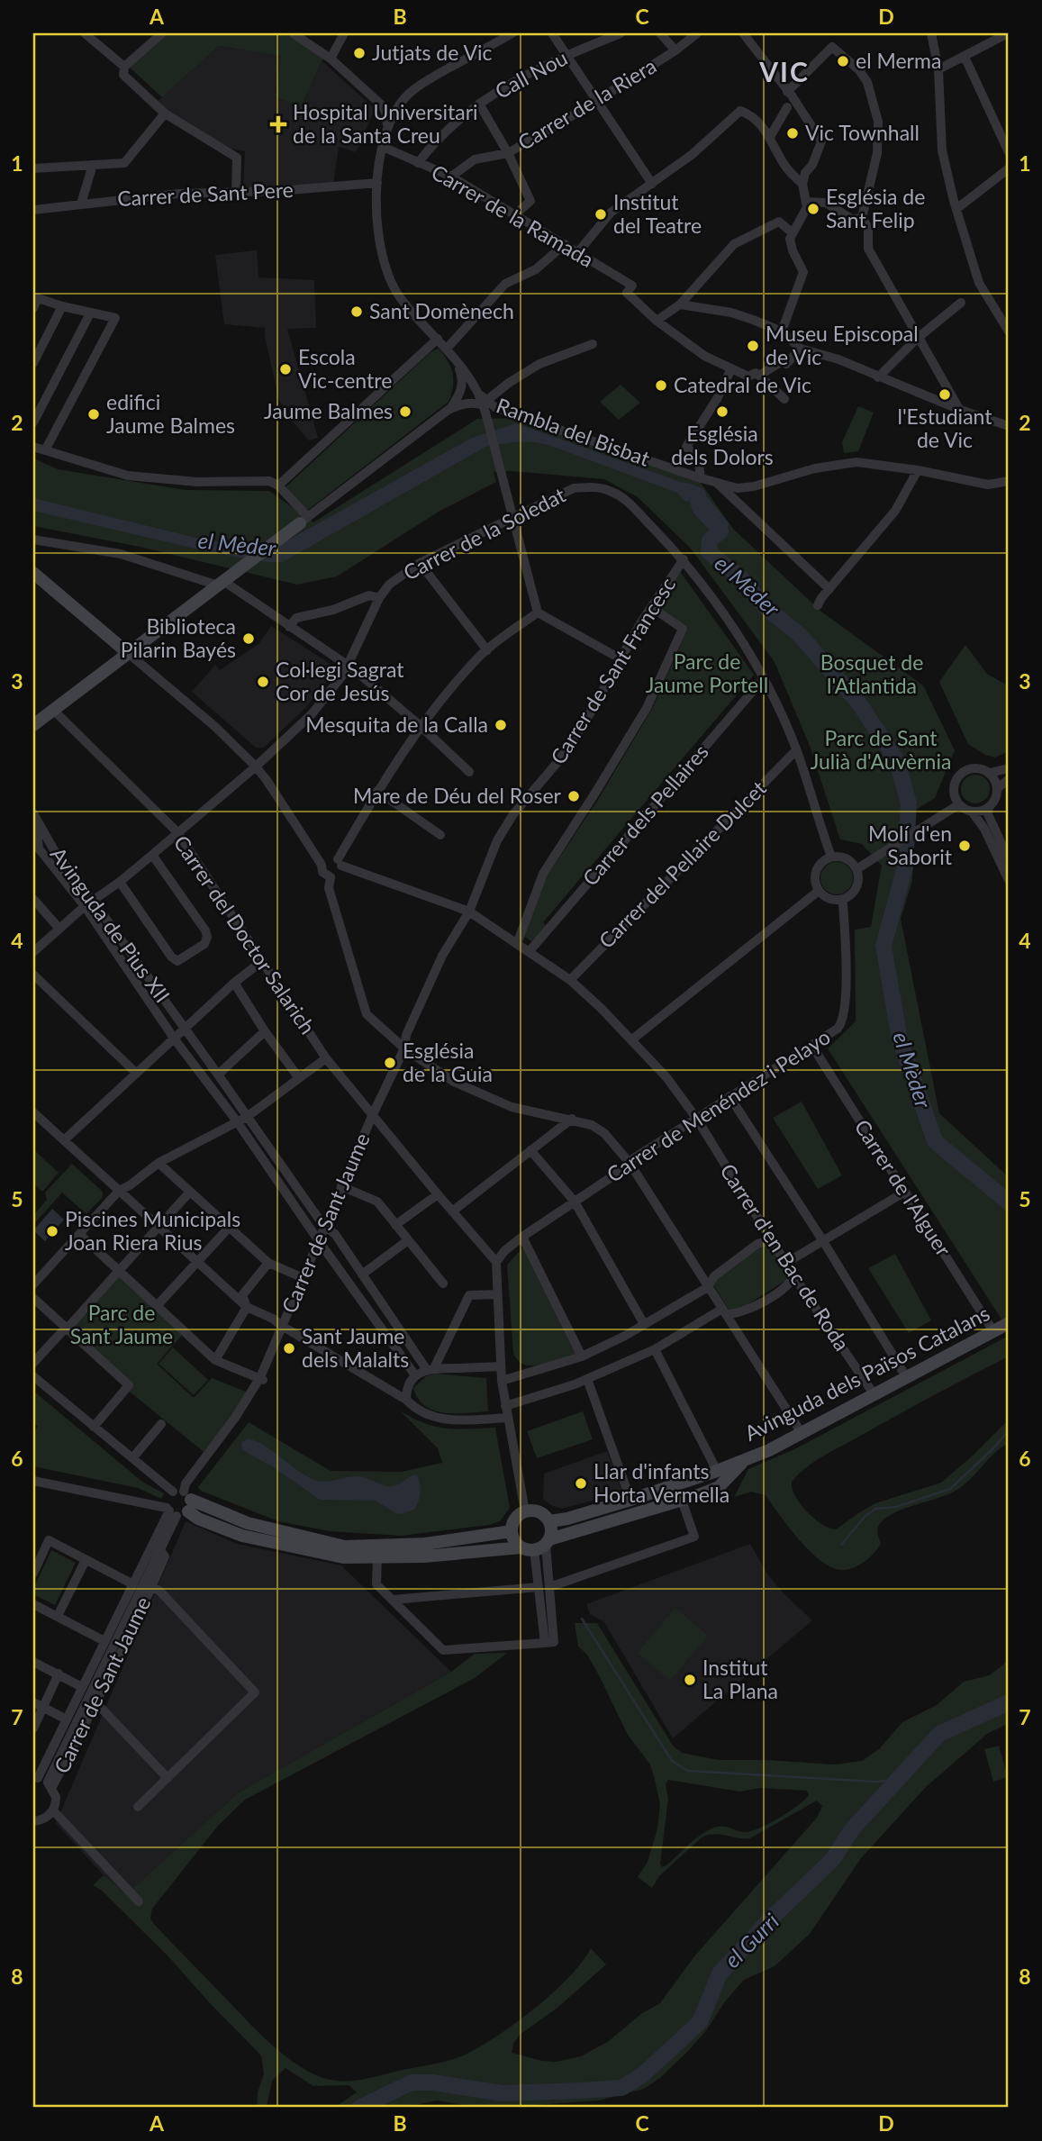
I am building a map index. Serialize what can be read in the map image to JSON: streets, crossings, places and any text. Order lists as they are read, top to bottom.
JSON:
{
  "streets": {
    "street": [
      "Call Nou",
      "Carrer de la Riera",
      "Carrer de Sant Pere",
      "Carrer de la Ramada",
      "Rambla del Bisbat",
      "Carrer de la Soledat",
      "Carrer de Sant Francesc",
      "Carrer dels Pellaires",
      "Carrer del Pellaire Dulcet",
      "Avinguda de Pius XII",
      "Carrer del Doctor Salarich",
      "Carrer de Menéndez i Pelayo",
      "Carrer de l'Alguer",
      "Carrer de Sant Jaume",
      "Carrer d'en Bac de Roda",
      "Avinguda dels Països Catalans"
    ]
  },
  "crossings": [
    ["Call Nou", "Carrer de la Ramada"],
    ["Carrer de la Riera", "Carrer de la Ramada"],
    ["Carrer de Sant Pere", "Rambla del Bisbat"],
    ["Carrer de la Ramada", "Rambla del Bisbat"],
    ["Carrer de la Soledat", "Carrer de Sant Francesc"],
    ["Carrer de la Soledat", "Carrer dels Pellaires"],
    ["Carrer de la Soledat", "Carrer del Pellaire Dulcet"],
    ["Carrer de la Soledat", "Avinguda de Pius XII"],
    ["Carrer de la Soledat", "Carrer del Doctor Salarich"],
    ["Carrer de la Soledat", "Carrer de Menéndez i Pelayo"],
    ["Carrer de Sant Francesc", "Carrer de Sant Jaume"],
    ["Carrer de Sant Francesc", "Carrer d'en Bac de Roda"],
    ["Carrer dels Pellaires", "Carrer d'en Bac de Roda"],
    ["Carrer del Pellaire Dulcet", "Carrer d'en Bac de Roda"],
    ["Avinguda de Pius XII", "Carrer de Sant Jaume"],
    ["Carrer del Doctor Salarich", "Carrer de Menéndez i Pelayo"],
    ["Carrer del Doctor Salarich", "Carrer de Sant Jaume"],
    ["Carrer de Menéndez i Pelayo", "Carrer de l'Alguer"],
    ["Carrer de Menéndez i Pelayo", "Carrer d'en Bac de Roda"],
    ["Carrer de l'Alguer", "Avinguda dels Països Catalans"],
    ["Carrer de Sant Jaume", "Avinguda dels Països Catalans"],
    ["Carrer d'en Bac de Roda", "Avinguda dels Països Catalans"]
  ],
  "districts": ["VIC"],
  "water": ["el Mèder", "el Gurri"],
  "parks": [
    "Parc de Jaume Portell",
    "Bosquet de l'Atlantida",
    "Parc de Sant Julià d'Auvèrnia",
    "Parc de Sant Jaume"
  ],
  "places": {
    "other": [
      "Jutjats de Vic",
      "el Merma",
      "Vic Townhall",
      "Església de Sant Felip",
      "Institut del Teatre",
      "Sant Domènech",
      "Museu Episcopal de Vic",
      "Escola Vic-centre",
      "Catedral de Vic",
      "l'Estudiant de Vic",
      "Jaume Balmes",
      "Església dels Dolors",
      "edifici Jaume Balmes",
      "Biblioteca Pilarin Bayés",
      "Col·legi Sagrat Cor de Jesús",
      "Mesquita de la Calla",
      "Mare de Déu del Roser",
      "Molí d'en Saborit",
      "Església de la Guia",
      "Piscines Municipals Joan Riera Rius",
      "Sant Jaume dels Malalts",
      "Llar d'infants Horta Vermella",
      "Institut La Plana"
    ],
    "health": ["Hospital Universitari de la Santa Creu"]
  },
  "grid": {
    "columns": [
      "A",
      "B",
      "C",
      "D"
    ],
    "rows": [
      "1",
      "2",
      "3",
      "4",
      "5",
      "6",
      "7",
      "8"
    ]
  }
}
